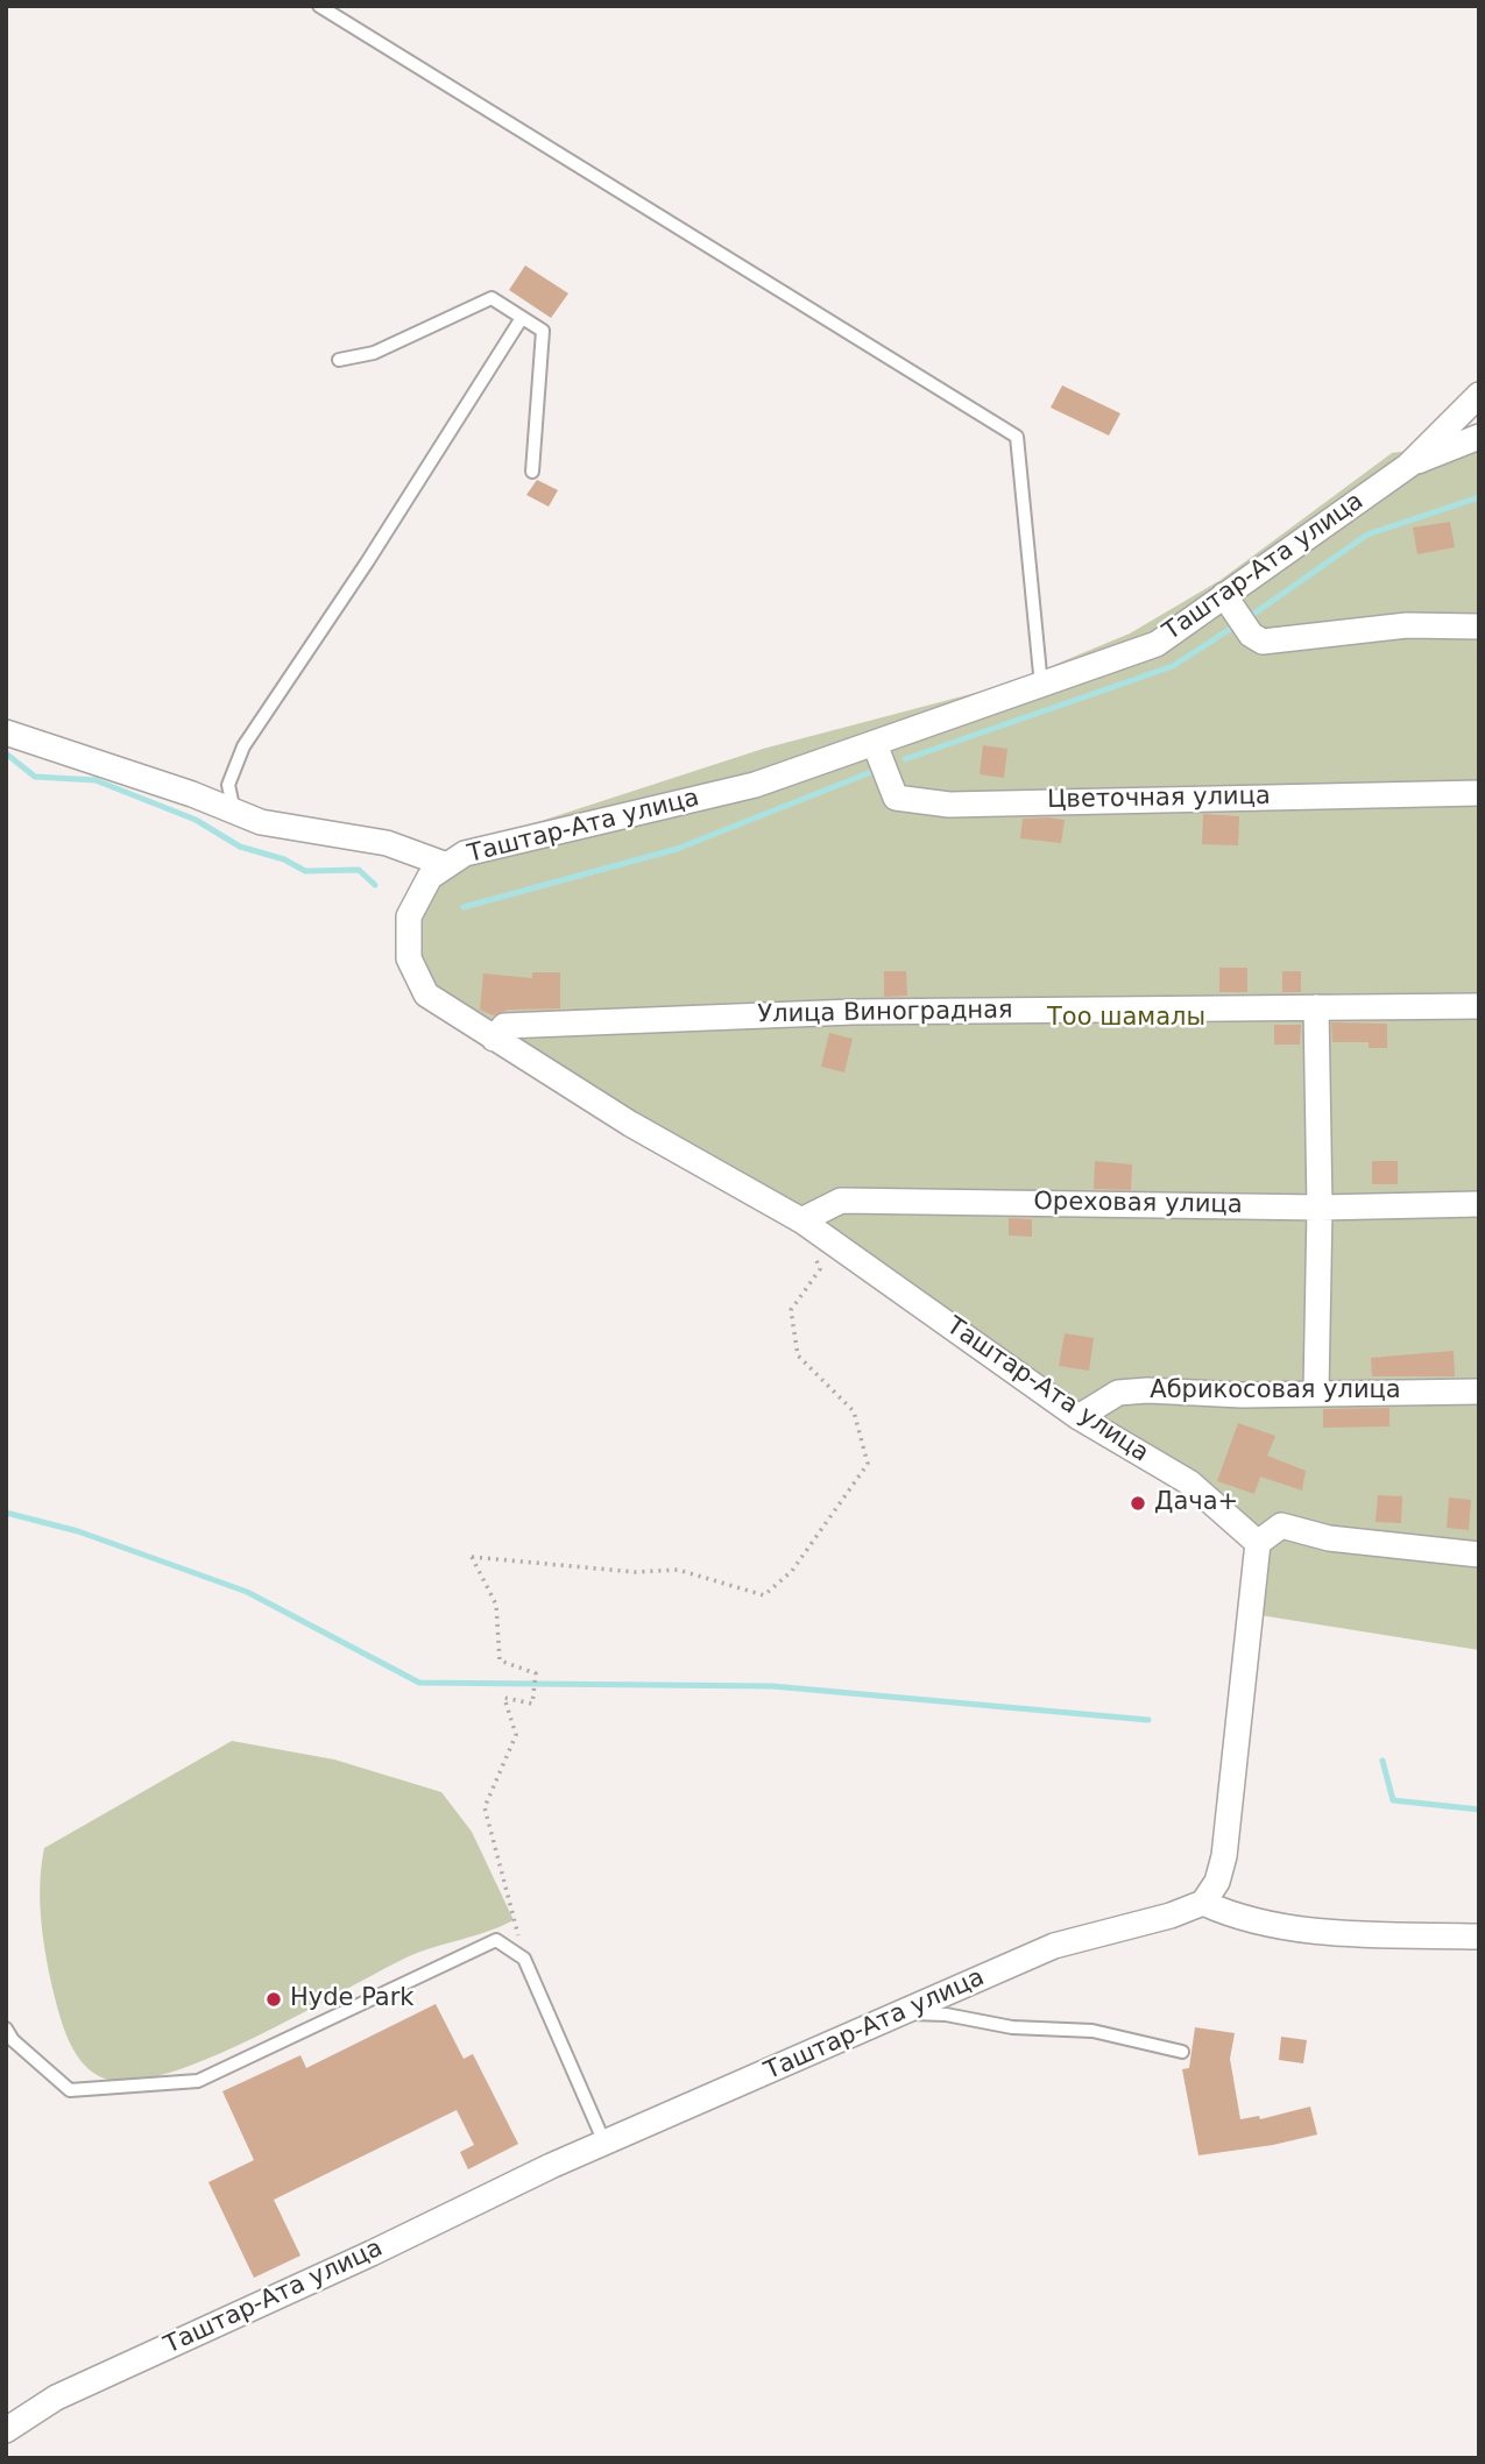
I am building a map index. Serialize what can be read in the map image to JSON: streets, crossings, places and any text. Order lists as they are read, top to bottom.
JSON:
{
  "streets": {
    "street": [
      "Таштар-Ата улица",
      "Цветочная улица",
      "Улица Виноградная",
      "Ореховая улица",
      "Абрикосовая улица"
    ]
  },
  "crossings": [
    ["Таштар-Ата улица", "Цветочная улица"],
    ["Таштар-Ата улица", "Улица Виноградная"],
    ["Таштар-Ата улица", "Ореховая улица"],
    ["Таштар-Ата улица", "Абрикосовая улица"]
  ],
  "parks": ["Тоо шамалы"],
  "places": ["Дача+", "Hyde Park"]
}
